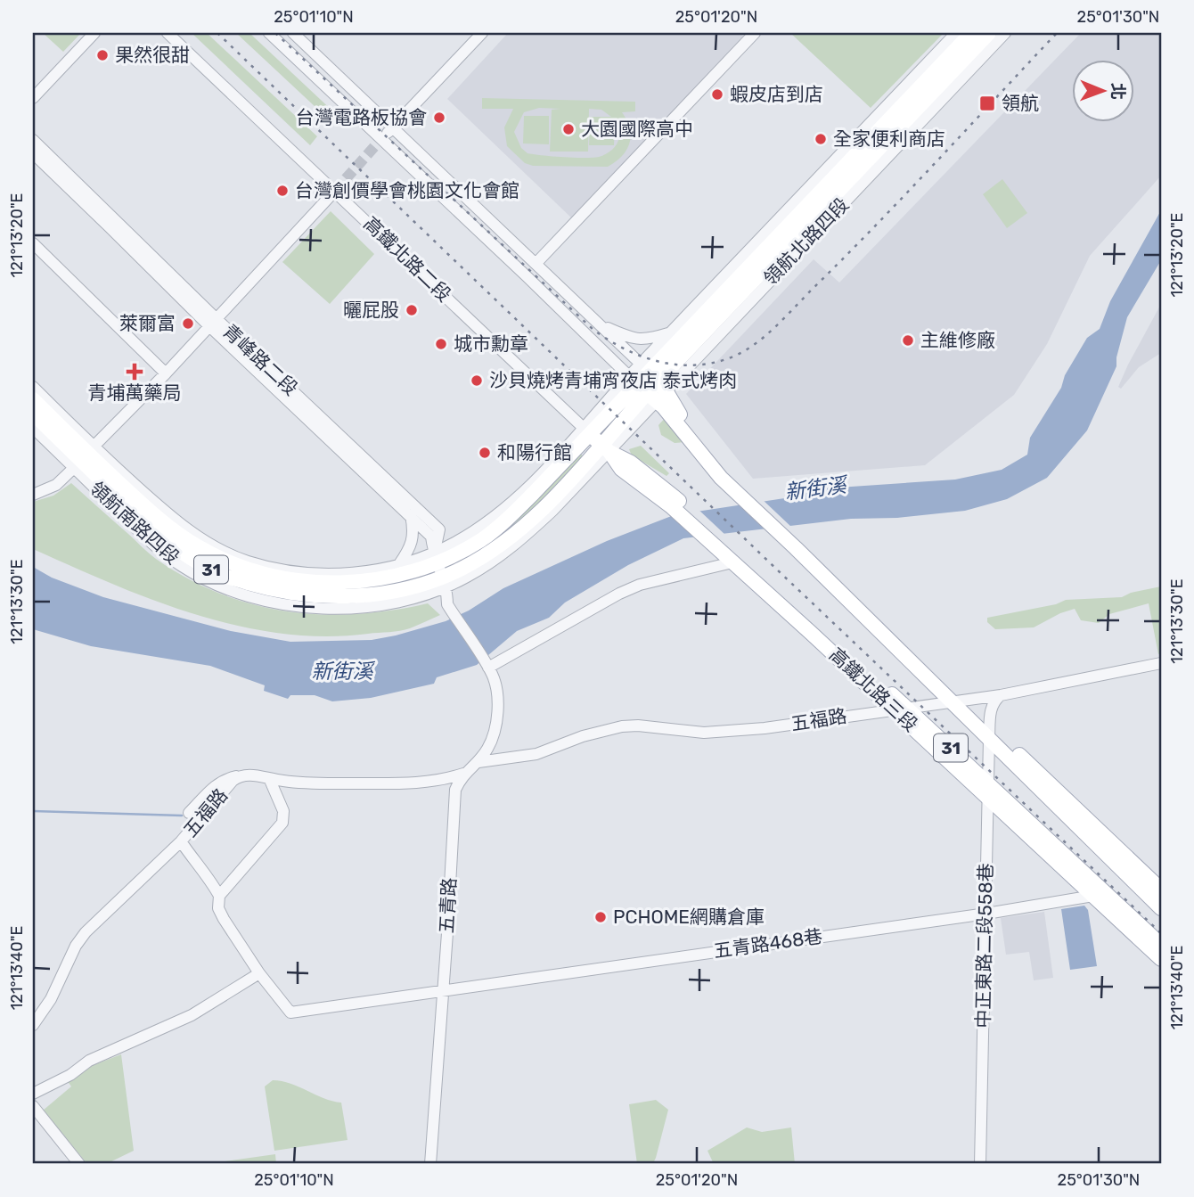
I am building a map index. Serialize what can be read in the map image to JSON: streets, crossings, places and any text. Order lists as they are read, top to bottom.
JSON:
{
  "streets": {
    "main road": [
      "領航北路四段",
      "領航南路四段",
      "31",
      "高鐵北路三段"
    ],
    "street": [
      "高鐵北路二段",
      "青峰路二段",
      "五福路",
      "五青路",
      "五青路468巷",
      "中正東路二段558巷"
    ]
  },
  "crossings": [
    ["領航北路四段", "高鐵北路二段"],
    ["領航北路四段", "領航南路四段"],
    ["領航北路四段", "高鐵北路三段"],
    ["高鐵北路二段", "領航南路四段"],
    ["高鐵北路二段", "高鐵北路三段"],
    ["青峰路二段", "領航南路四段"],
    ["領航南路四段", "高鐵北路三段"],
    ["31", "中正東路二段558巷"],
    ["高鐵北路三段", "五福路"],
    ["高鐵北路三段", "五青路468巷"],
    ["高鐵北路三段", "中正東路二段558巷"],
    ["五福路", "五青路"],
    ["五福路", "中正東路二段558巷"],
    ["五青路", "五青路468巷"],
    ["五青路468巷", "中正東路二段558巷"]
  ],
  "water": ["新街溪"],
  "places": {
    "other": [
      "果然很甜",
      "蝦皮店到店",
      "台灣電路板協會",
      "大園國際高中",
      "全家便利商店",
      "台灣創價學會桃園文化會館",
      "曬屁股",
      "萊爾富",
      "主維修廠",
      "城市勳章",
      "沙貝燒烤青埔宵夜店 泰式烤肉",
      "和陽行館",
      "PCHOME網購倉庫"
    ],
    "transit": ["領航"],
    "health": ["青埔萬藥局"]
  },
  "north": "right",
  "coordinates": [
    "25°01'10\"N",
    "25°01'20\"N",
    "25°01'30\"N",
    "121°13'20\"E",
    "121°13'30\"E",
    "121°13'40\"E"
  ]
}
